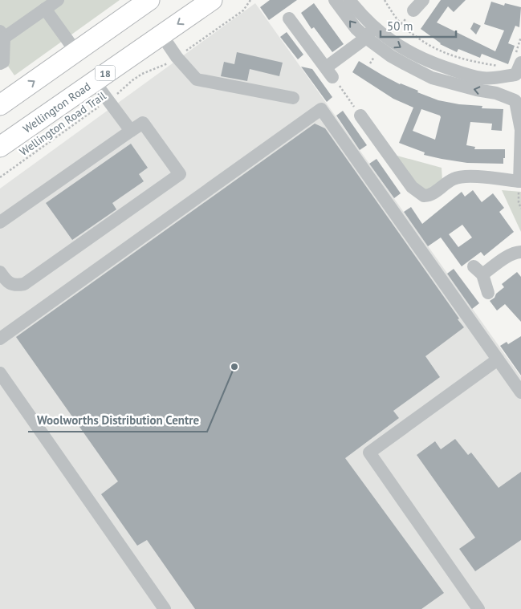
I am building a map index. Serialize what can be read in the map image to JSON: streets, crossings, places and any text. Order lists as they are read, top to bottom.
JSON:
{
  "streets": {
    "highway": ["18", "Wellington Road"],
    "path": ["Wellington Road Trail"]
  },
  "places": ["Woolworths Distribution Centre"],
  "scale_bar": "50 m"
}
